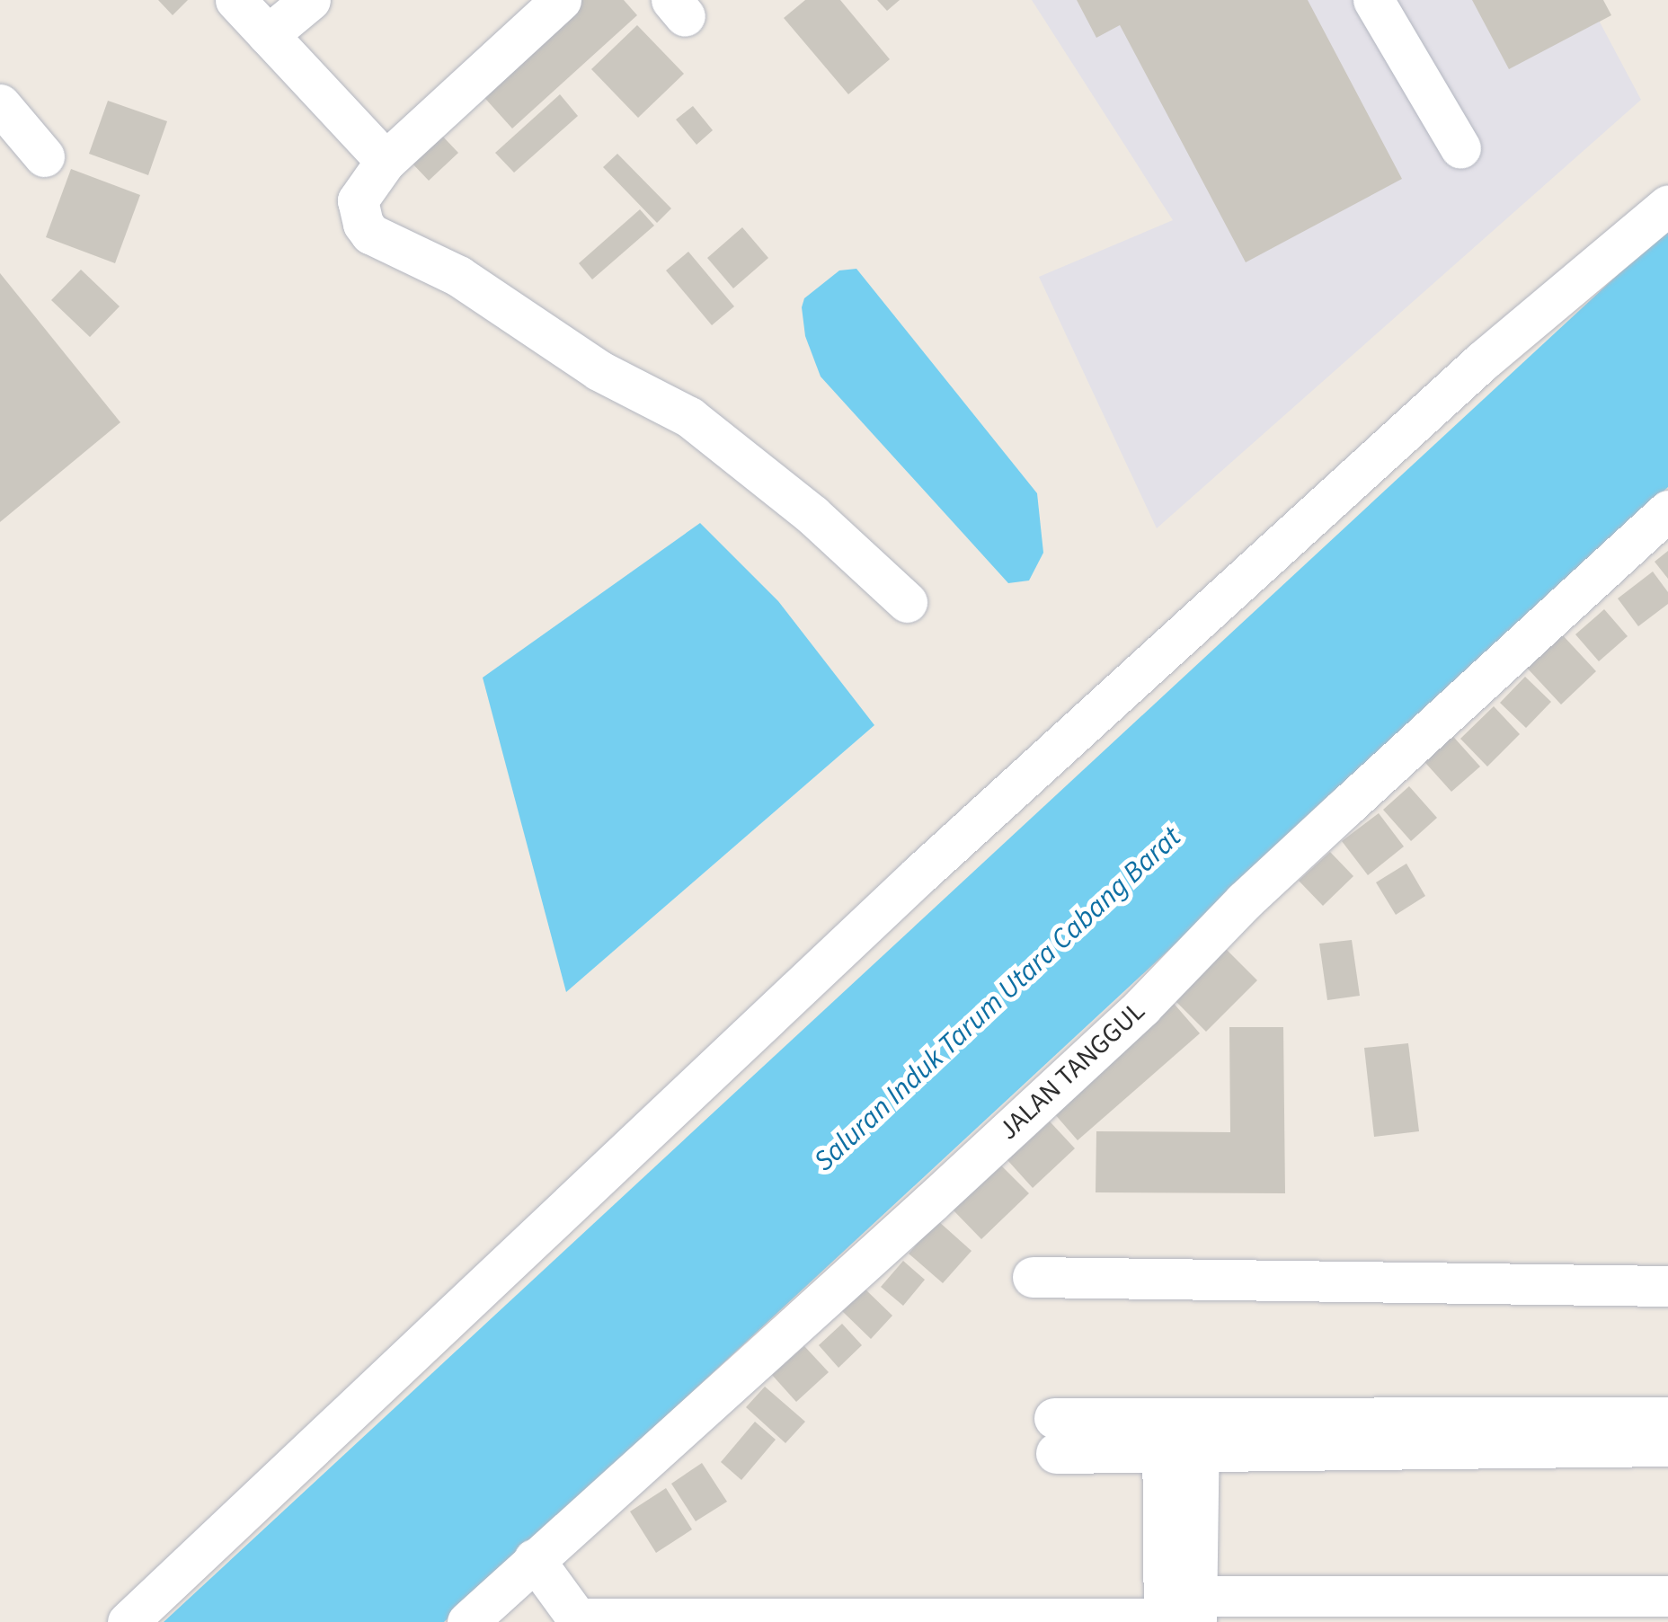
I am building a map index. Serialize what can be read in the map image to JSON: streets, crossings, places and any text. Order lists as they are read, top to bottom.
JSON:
{
  "streets": {
    "street": ["JALAN TANGGUL"]
  },
  "water": ["Saluran Induk Tarum Utara Cabang Barat"]
}
